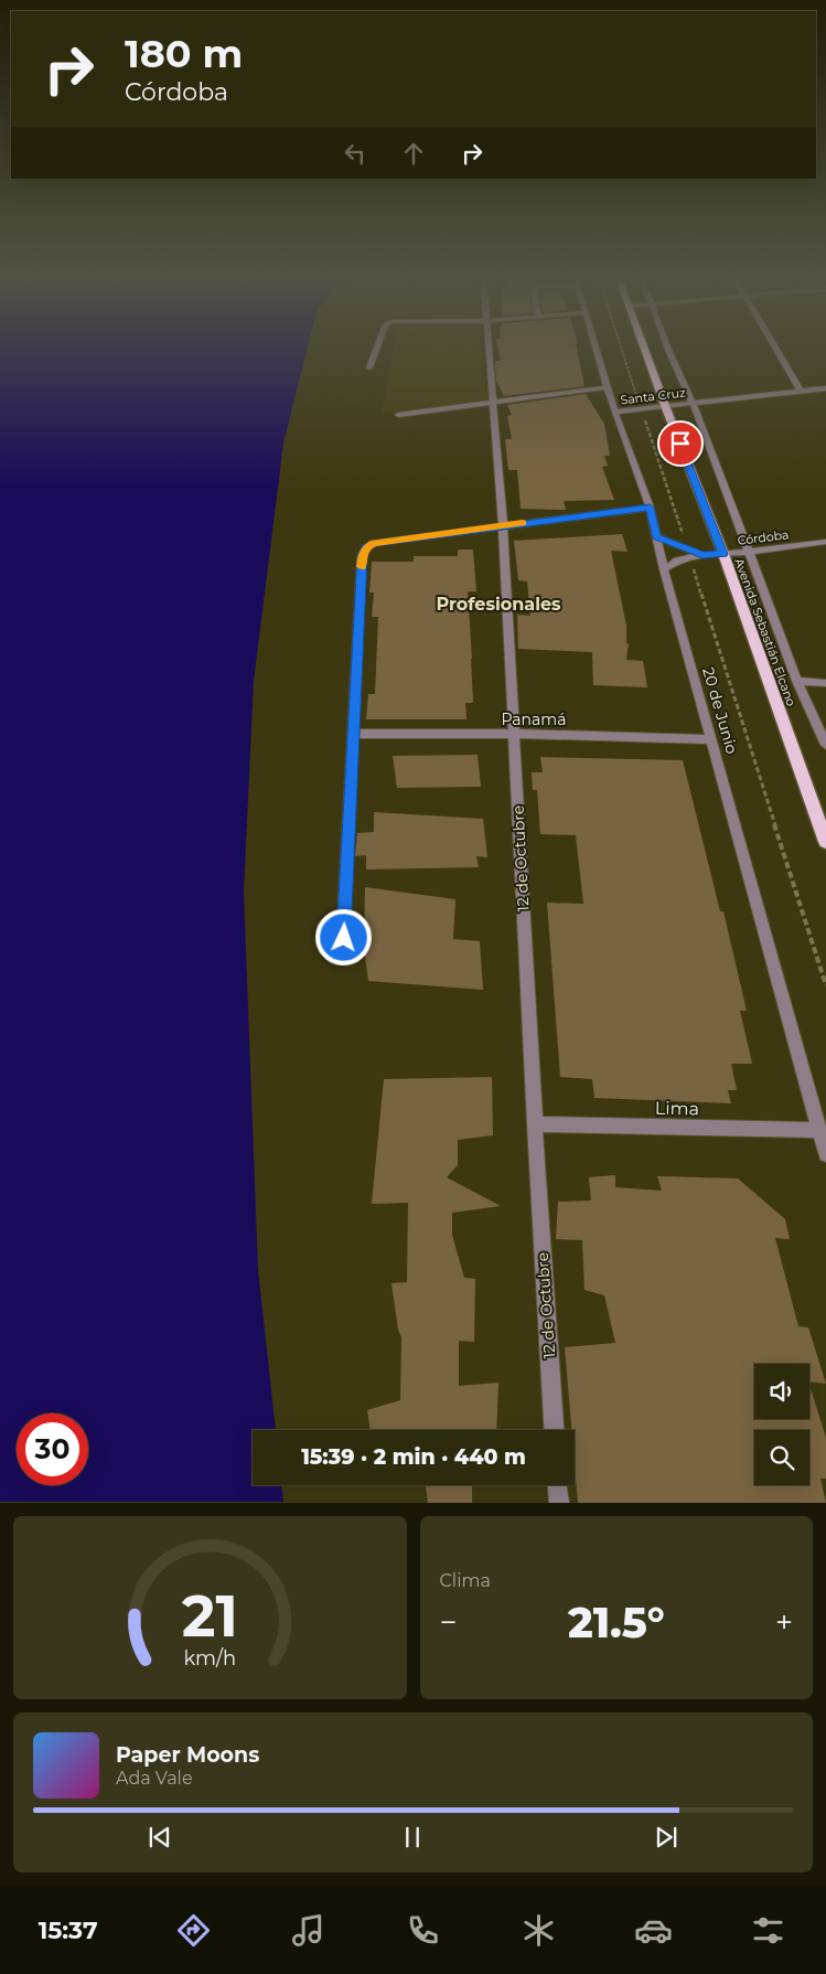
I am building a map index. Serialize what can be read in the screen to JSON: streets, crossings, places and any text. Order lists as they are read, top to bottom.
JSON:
{
  "streets": {
    "main road": ["Avenida Sebastián Elcano"],
    "street": [
      "Santa Cruz",
      "Córdoba",
      "20 de Junio",
      "Panamá",
      "12 de Octubre",
      "Lima"
    ]
  },
  "crossings": [
    ["Santa Cruz", "Avenida Sebastián Elcano"],
    ["Santa Cruz", "20 de Junio"],
    ["Santa Cruz", "12 de Octubre"],
    ["Córdoba", "Avenida Sebastián Elcano"],
    ["Córdoba", "20 de Junio"],
    ["20 de Junio", "Panamá"],
    ["20 de Junio", "Lima"],
    ["Panamá", "12 de Octubre"],
    ["12 de Octubre", "Lima"]
  ],
  "districts": ["Profesionales"],
  "page": {
    "turn": ["180 m", "Córdoba"],
    "limit": "30",
    "trip": "15:39 · 2 min · 440 m",
    "tile": "Clima",
    "heat": ["−", "21.5°", "+"],
    "song": ["Paper Moons", "Ada Vale"],
    "tabs": "15:37",
    "gauge": ["21", "km/h"]
  }
}
